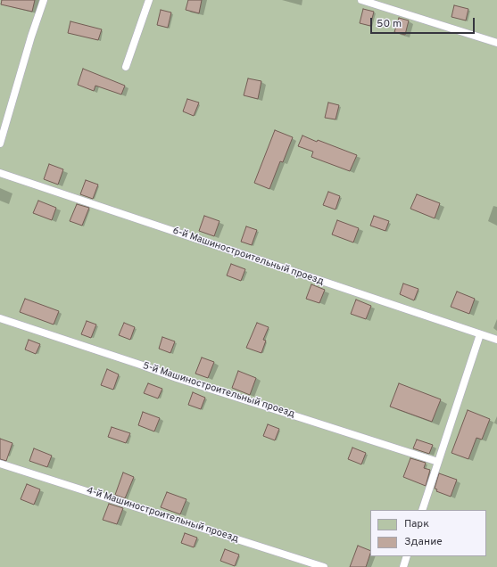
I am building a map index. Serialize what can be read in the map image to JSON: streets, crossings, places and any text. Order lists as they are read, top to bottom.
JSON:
{
  "streets": {
    "lane": ["6-й Машиностроительный проезд", "5-й Машиностроительный проезд", "4-й Машиностроительный проезд"]
  },
  "legend": ["Парк", "Здание"],
  "scale_bar": "50 m"
}
